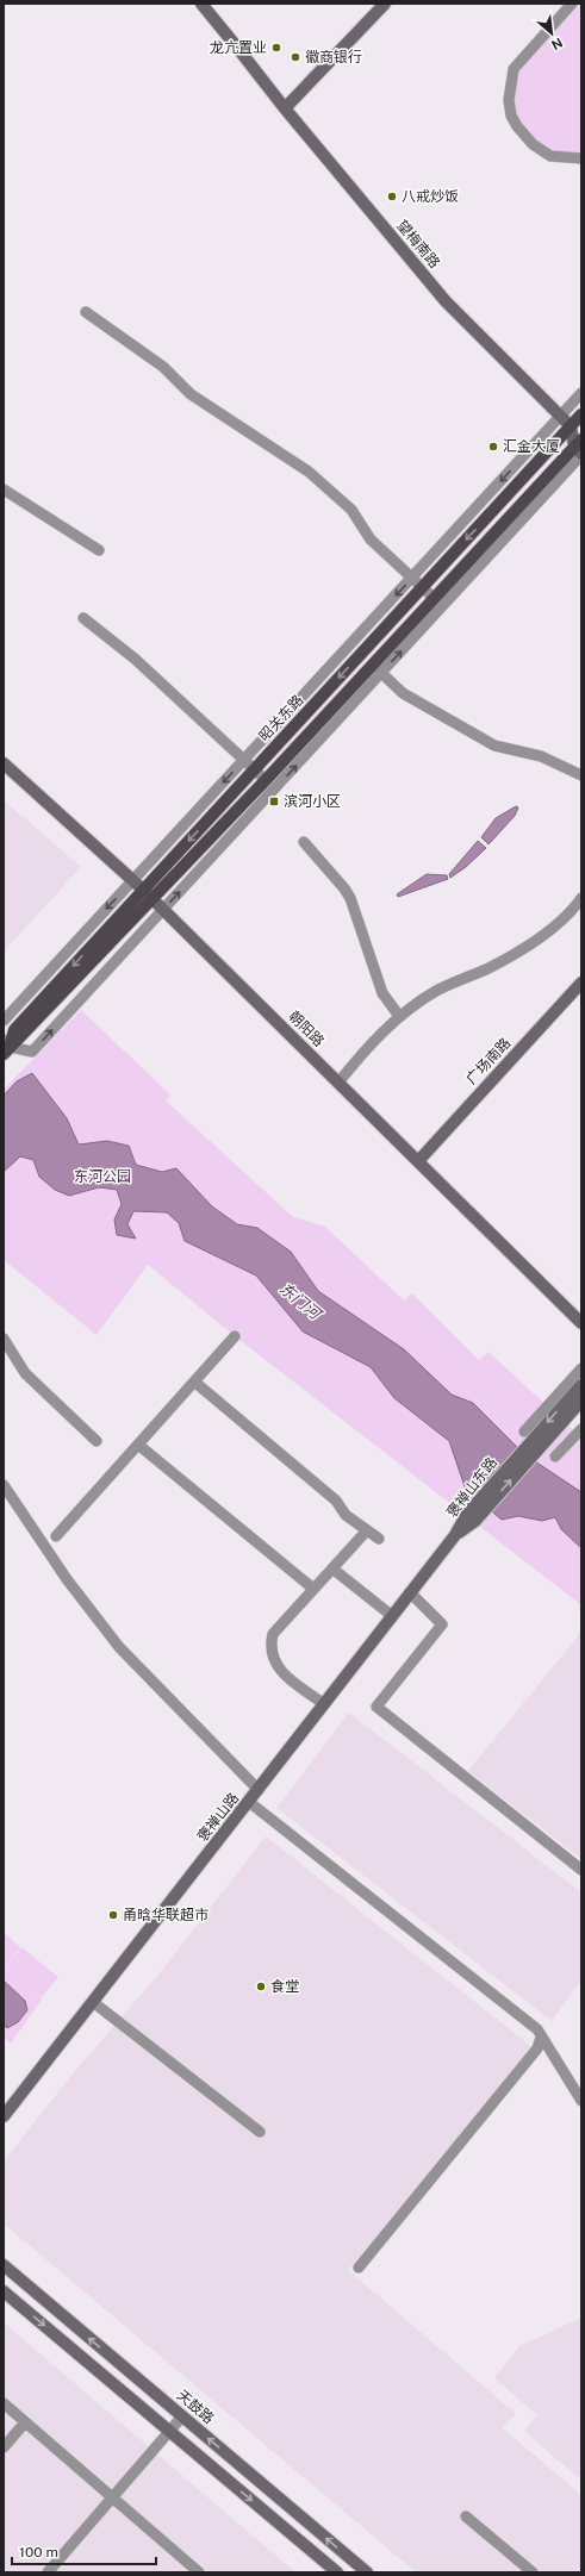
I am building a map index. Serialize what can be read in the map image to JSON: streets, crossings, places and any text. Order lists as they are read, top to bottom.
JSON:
{
  "streets": {
    "main road": [
      "望梅南路",
      "昭关东路",
      "朝阳路",
      "广场南路",
      "褒禅山东路",
      "褒禅山路",
      "天鼓路"
    ]
  },
  "crossings": [
    ["望梅南路", "昭关东路"],
    ["昭关东路", "朝阳路"],
    ["朝阳路", "广场南路"],
    ["褒禅山东路", "褒禅山路"]
  ],
  "water": ["东门河"],
  "parks": ["东河公园"],
  "places": {
    "other": [
      "龙亢置业",
      "徽商银行",
      "八戒炒饭",
      "汇金大厦",
      "甬晗华联超市",
      "食堂"
    ],
    "transit": ["滨河小区"]
  },
  "scale_bar": "100 m",
  "north": "bottom right"
}
